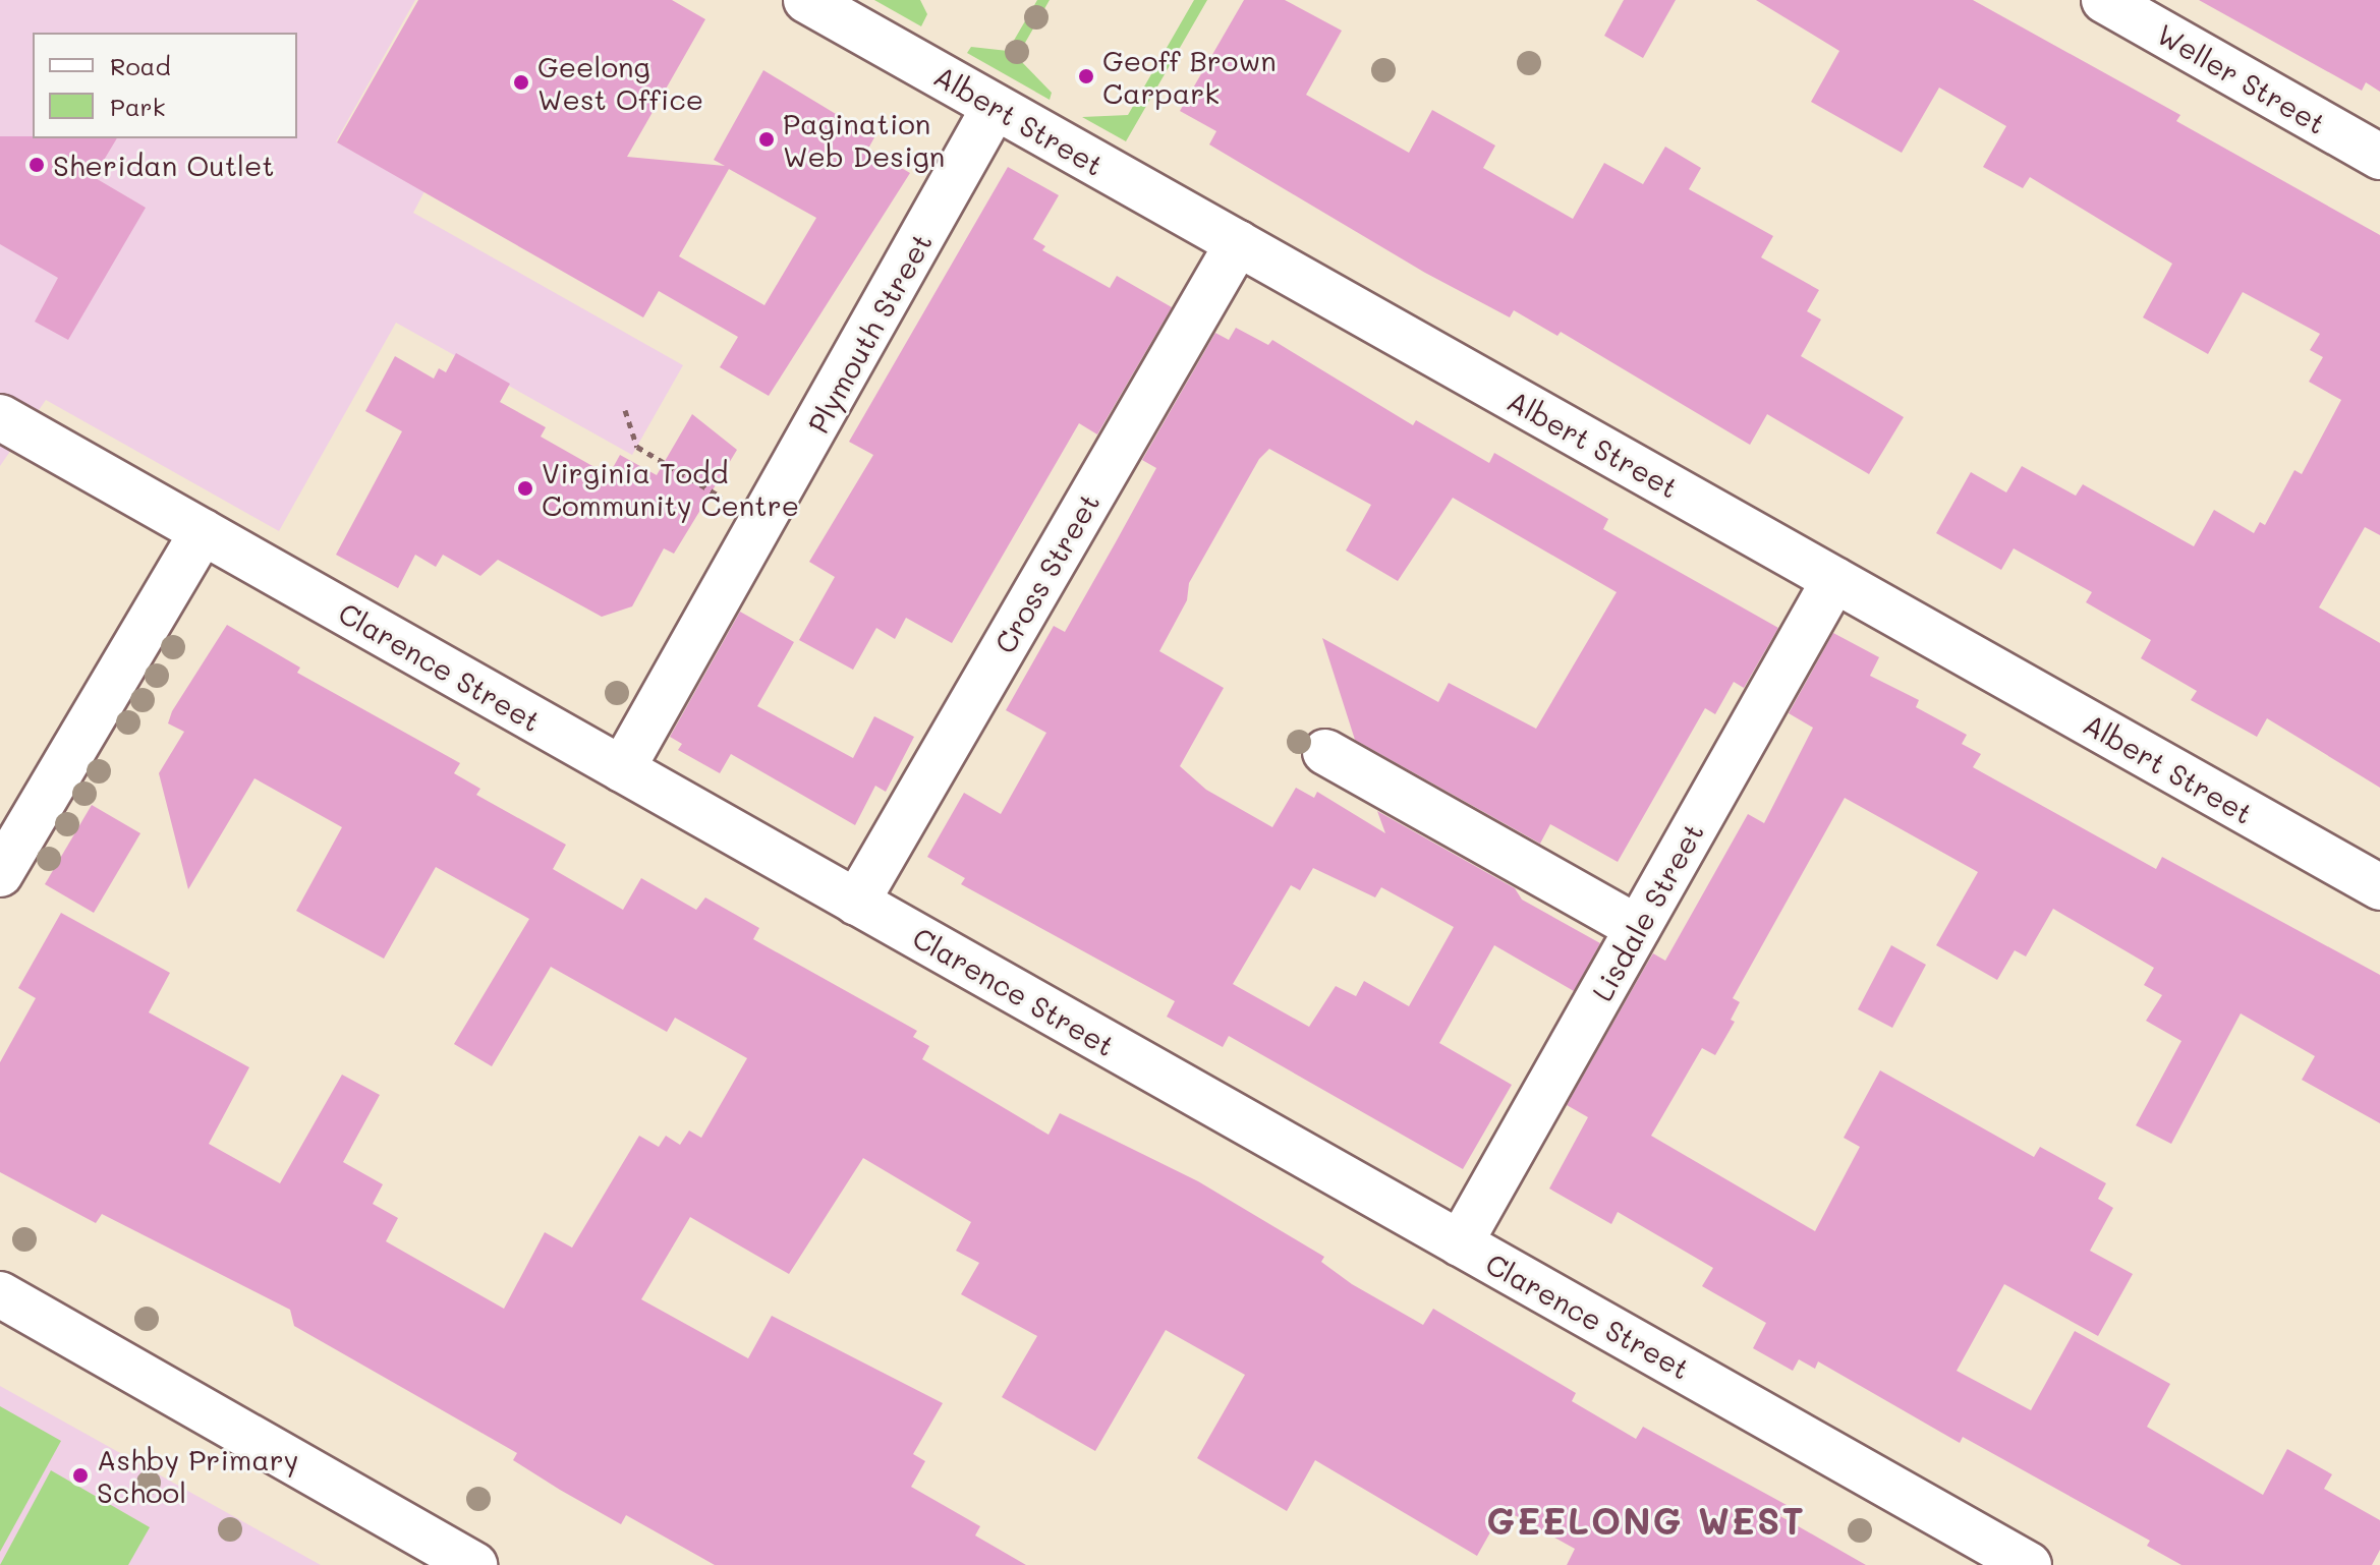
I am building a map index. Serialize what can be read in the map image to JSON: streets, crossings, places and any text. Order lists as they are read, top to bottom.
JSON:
{
  "streets": {
    "street": [
      "Weller Street",
      "Albert Street",
      "Plymouth Street",
      "Cross Street",
      "Clarence Street",
      "Lisdale Street"
    ]
  },
  "crossings": [
    ["Albert Street", "Plymouth Street"],
    ["Albert Street", "Cross Street"],
    ["Albert Street", "Lisdale Street"],
    ["Plymouth Street", "Clarence Street"],
    ["Cross Street", "Clarence Street"],
    ["Clarence Street", "Lisdale Street"]
  ],
  "districts": ["GEELONG WEST"],
  "places": [
    "Geoff Brown Carpark",
    "Geelong West Office",
    "Pagination Web Design",
    "Sheridan Outlet",
    "Virginia Todd Community Centre",
    "Ashby Primary School"
  ],
  "legend": ["Road", "Park"]
}
